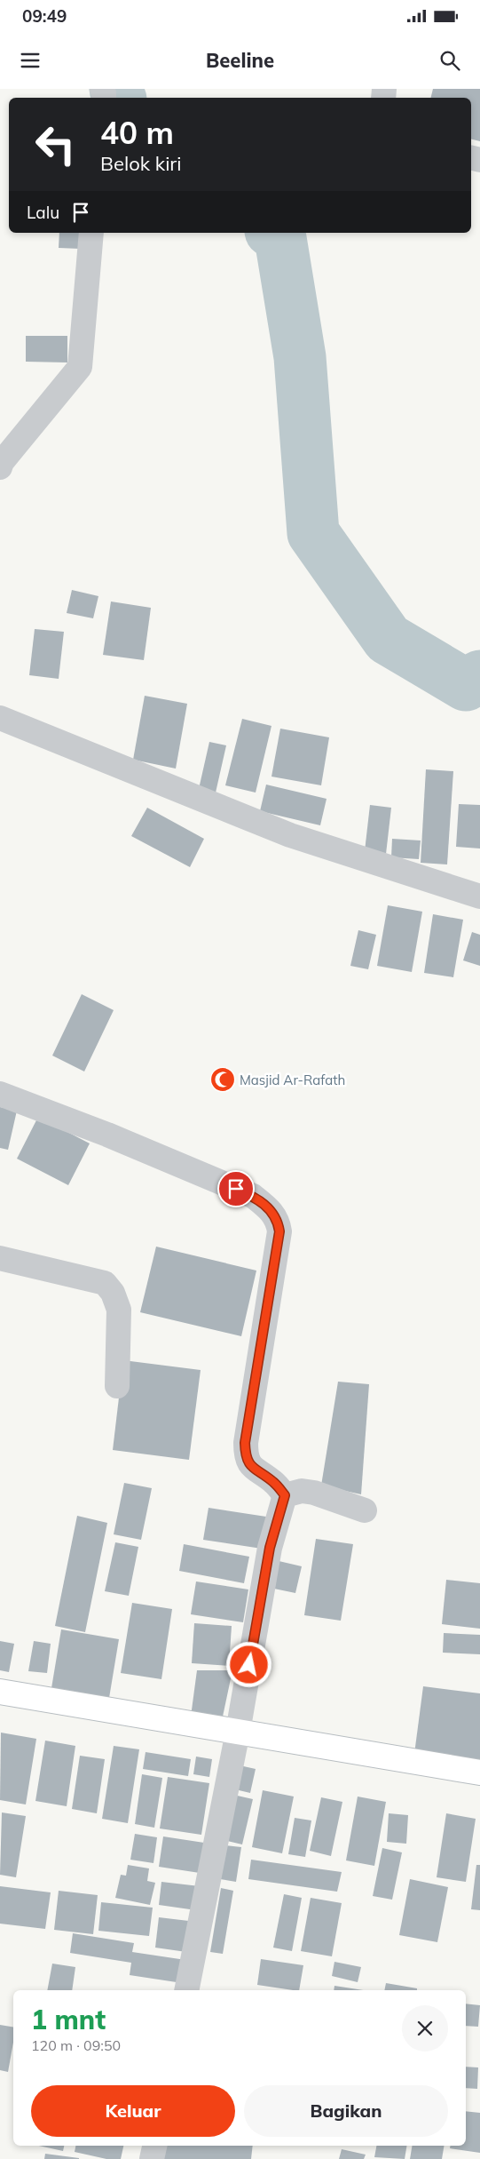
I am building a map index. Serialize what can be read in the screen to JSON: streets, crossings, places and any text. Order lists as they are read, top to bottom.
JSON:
{
  "places": {
    "mosque": ["Masjid Ar-Rafath"]
  },
  "page": {
    "status": "09:49",
    "header": "Beeline",
    "turn": ["40 m", "Belok kiri"],
    "then": "Lalu",
    "heading": ["1 mnt", "120 m · 09:50"],
    "buttons": ["Keluar", "Bagikan"]
  }
}
